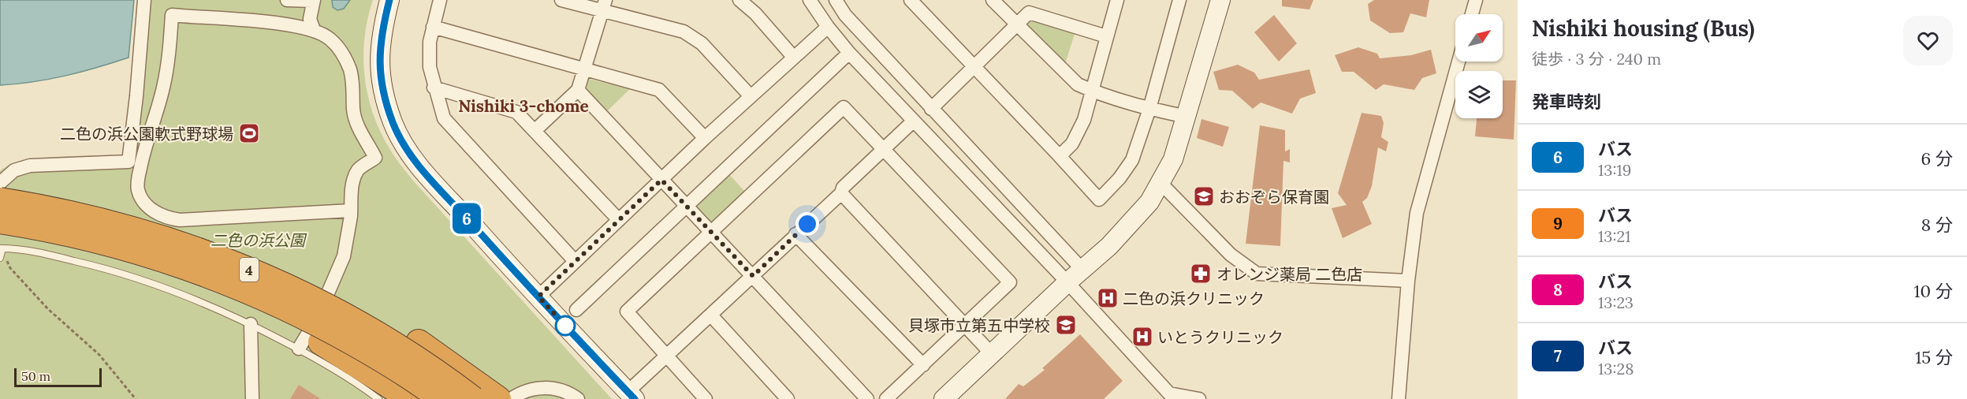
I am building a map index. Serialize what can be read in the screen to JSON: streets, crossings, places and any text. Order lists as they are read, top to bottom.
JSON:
{
  "streets": {
    "highway": ["4"]
  },
  "districts": ["Nishiki 3-chome"],
  "parks": ["二色の浜公園"],
  "places": {
    "sports": ["二色の浜公園軟式野球場"],
    "school or university": ["おおぞら保育園", "貝塚市立第五中学校"],
    "pharmacy": ["オレンジ薬局 二色店"],
    "hospital": ["二色の浜クリニック", "いとうクリニック"]
  },
  "lines": ["bus line 6"],
  "scale_bar": "50 m",
  "north": "top right",
  "page": {
    "on_map": "6",
    "heading": [
      ["Nishiki housing (Bus)", "徒歩 · 3 分 · 240 m"],
      "発車時刻"
    ],
    "list": [
      {
        "mark": "6",
        "name": "バス",
        "note": "13:19",
        "value": "6 分"
      },
      {
        "mark": "9",
        "name": "バス",
        "note": "13:21",
        "value": "8 分"
      },
      {
        "mark": "8",
        "name": "バス",
        "note": "13:23",
        "value": "10 分"
      },
      {
        "mark": "7",
        "name": "バス",
        "note": "13:28",
        "value": "15 分"
      }
    ],
    "scale": "50 m"
  }
}
